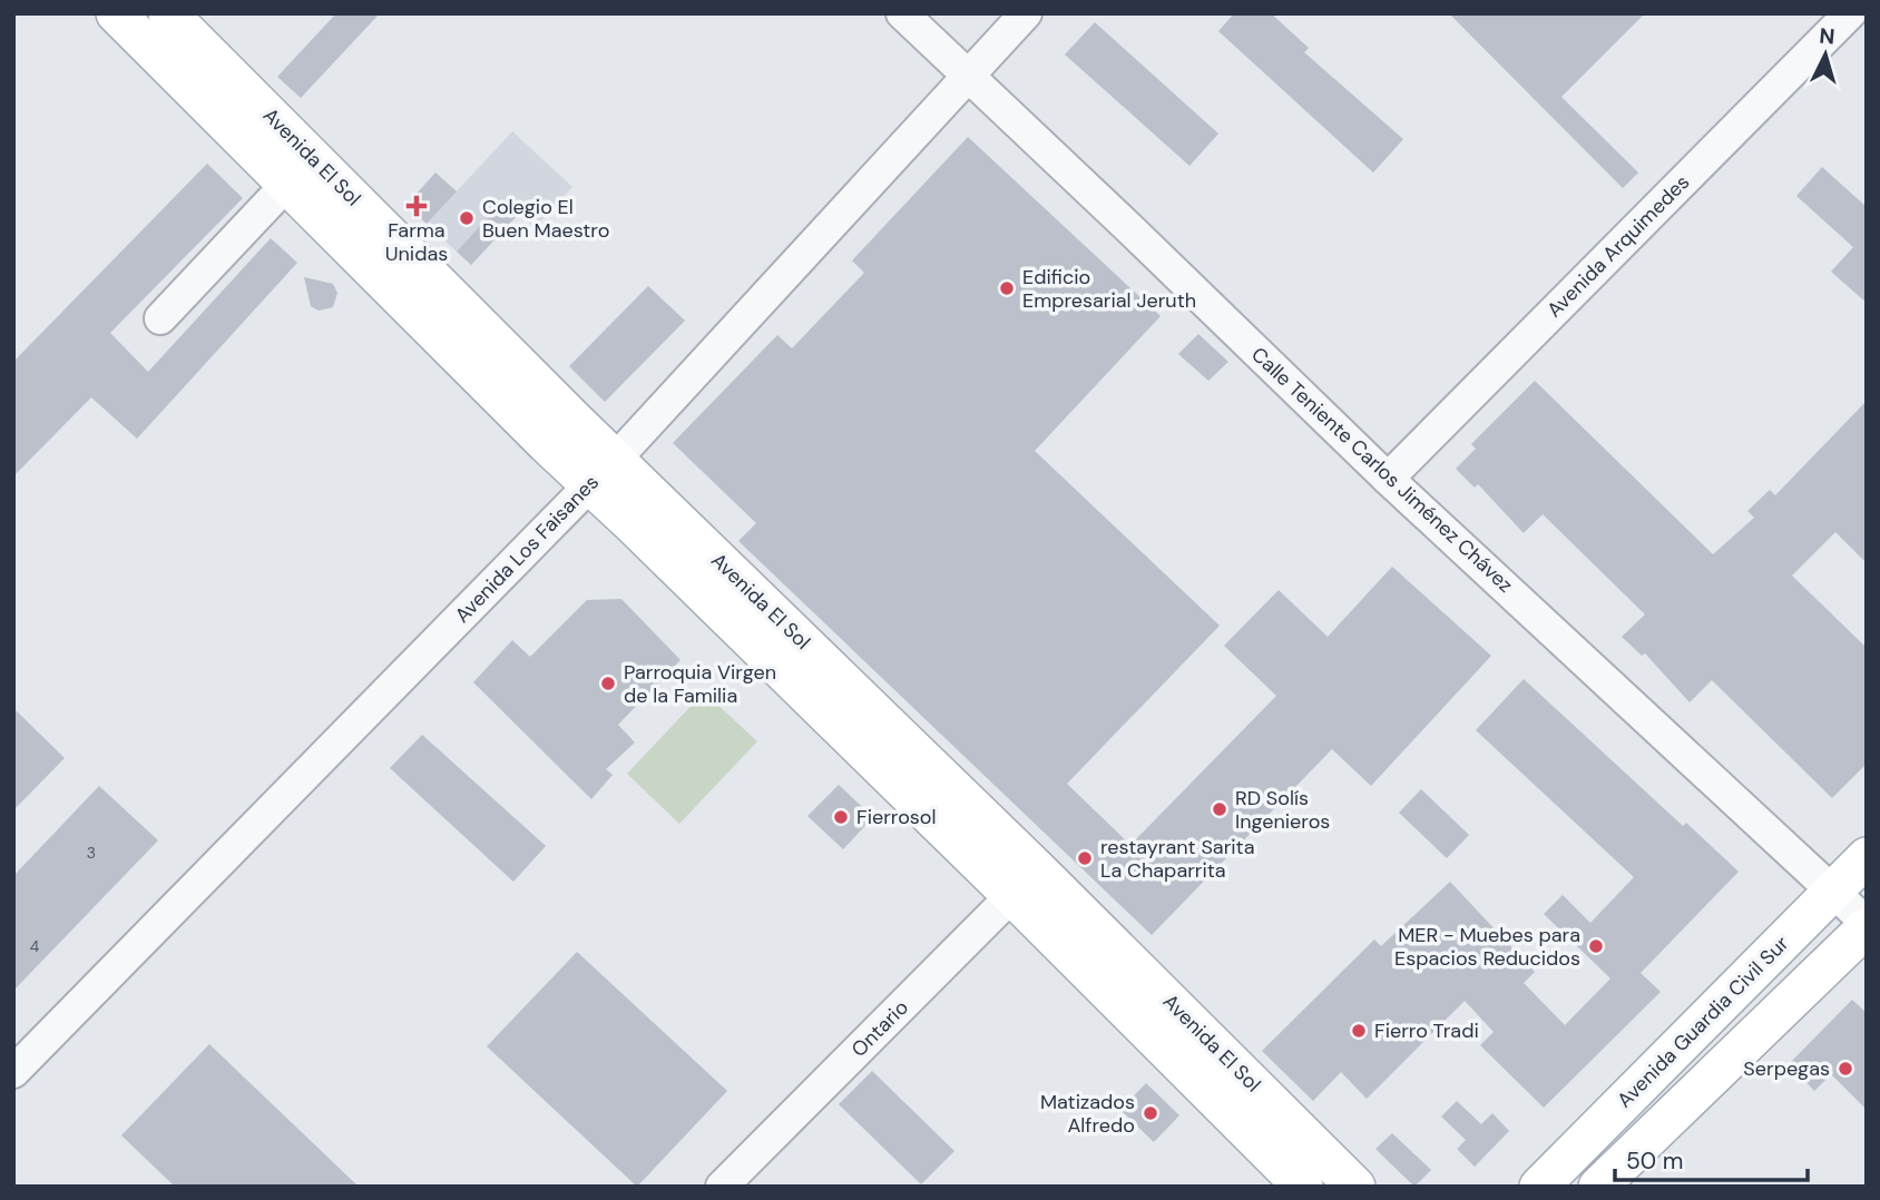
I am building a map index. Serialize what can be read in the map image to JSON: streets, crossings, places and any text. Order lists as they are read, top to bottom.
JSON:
{
  "streets": {
    "main road": ["Avenida El Sol", "Avenida Guardia Civil Sur"],
    "street": [
      "Avenida Arquimedes",
      "Calle Teniente Carlos Jiménez Chávez",
      "Avenida Los Faisanes",
      "Ontario"
    ]
  },
  "crossings": [
    ["Avenida El Sol", "Avenida Los Faisanes"],
    ["Avenida El Sol", "Ontario"],
    ["Avenida Arquimedes", "Calle Teniente Carlos Jiménez Chávez"],
    ["Calle Teniente Carlos Jiménez Chávez", "Avenida Los Faisanes"],
    ["Calle Teniente Carlos Jiménez Chávez", "Avenida Guardia Civil Sur"]
  ],
  "places": {
    "health": ["Farma Unidas"],
    "other": [
      "Colegio El Buen Maestro",
      "Edificio Empresarial Jeruth",
      "Parroquia Virgen de la Familia",
      "RD Solís Ingenieros",
      "Fierrosol",
      "restayrant Sarita La Chaparrita",
      "MER - Muebes para Espacios Reducidos",
      "Fierro Tradi",
      "Serpegas",
      "Matizados Alfredo"
    ]
  },
  "house_numbers": ["3", "4"],
  "scale_bar": "50 m",
  "north": "top"
}
